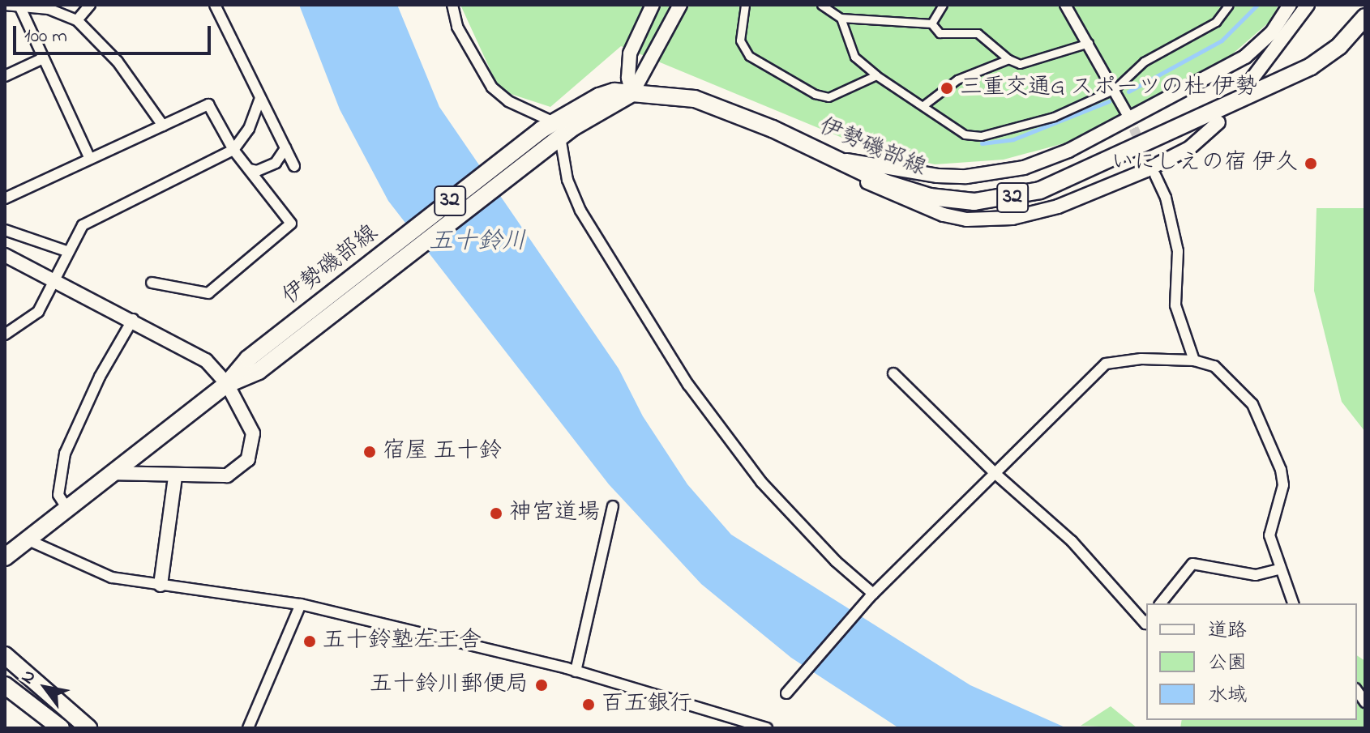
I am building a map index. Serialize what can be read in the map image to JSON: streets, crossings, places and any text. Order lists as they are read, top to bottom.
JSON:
{
  "streets": {
    "main road": ["伊勢磯部線", "32"]
  },
  "water": ["五十鈴川"],
  "places": [
    "三重交通G スポーツの杜 伊勢",
    "いにしえの宿 伊久",
    "宿屋 五十鈴",
    "神宮道場",
    "五十鈴塾左王舎",
    "五十鈴川郵便局",
    "百五銀行"
  ],
  "legend": ["道路", "公園", "水域"],
  "scale_bar": "100 m",
  "north": "top left"
}
